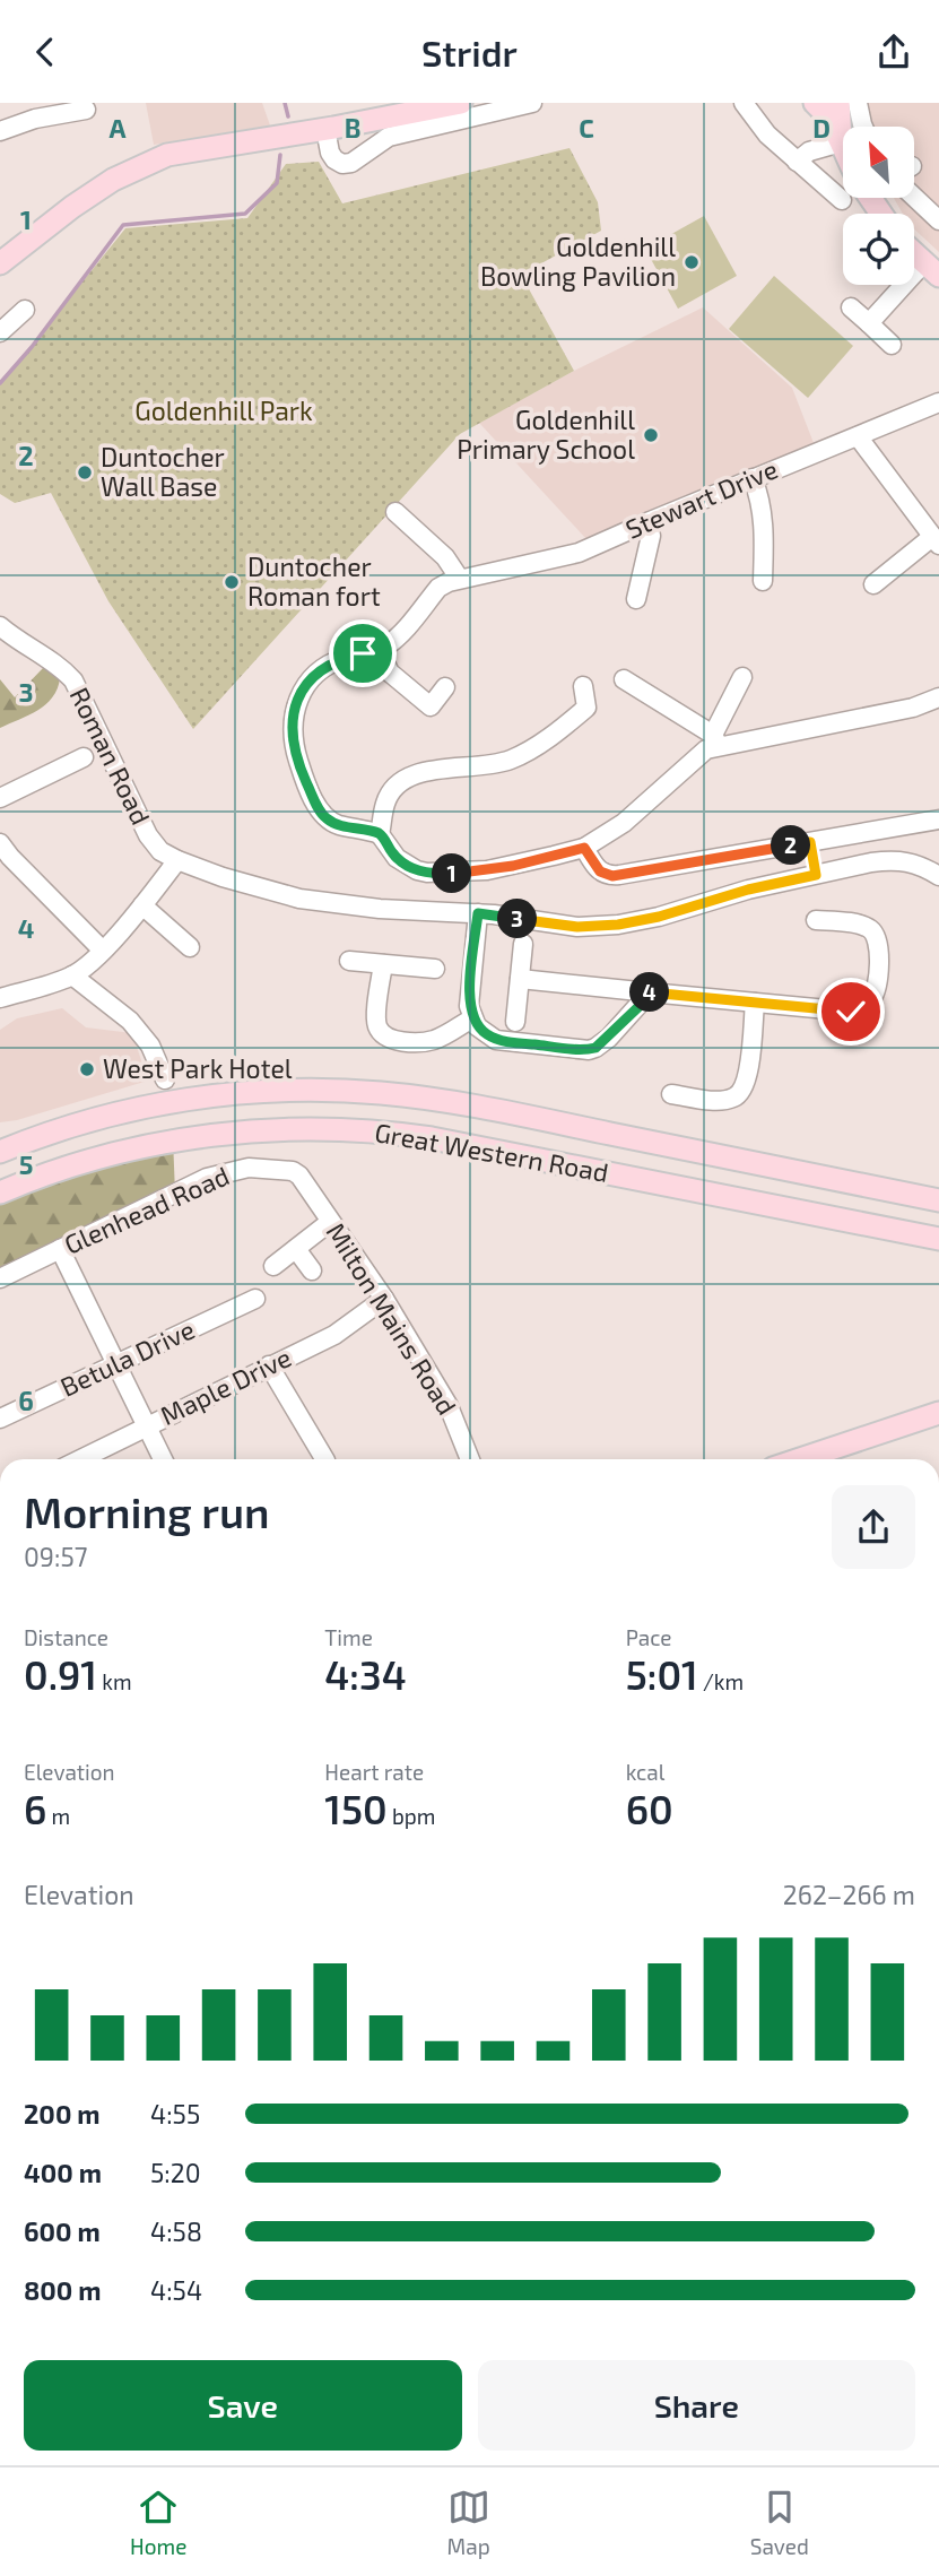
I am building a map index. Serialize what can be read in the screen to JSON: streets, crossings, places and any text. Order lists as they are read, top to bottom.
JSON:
{
  "streets": {
    "main road": ["Great Western Road"],
    "street": [
      "Stewart Drive",
      "Roman Road",
      "Glenhead Road",
      "Milton Mains Road",
      "Betula Drive",
      "Maple Drive"
    ]
  },
  "crossings": [
    ["Glenhead Road", "Milton Mains Road"],
    ["Milton Mains Road", "Maple Drive"]
  ],
  "parks": ["Goldenhill Park"],
  "places": [
    "Goldenhill Bowling Pavilion",
    "Goldenhill Primary School",
    "Duntocher Wall Base",
    "Duntocher Roman fort",
    "West Park Hotel"
  ],
  "north": "top left",
  "page": {
    "header": "Stridr",
    "pins": [
      "2",
      "1",
      "3",
      "4"
    ],
    "heading": ["Morning run", "09:57"],
    "stats": [
      ["Distance", "0.91 km"],
      ["Time", "4:34"],
      ["Pace", "5:01 /km"],
      ["Elevation", "6 m"],
      ["Heart rate", "150 bpm"],
      ["kcal", "60"]
    ],
    "chart": ["Elevation", "262–266 m"],
    "list": [
      {
        "name": "200 m",
        "note": "4:55"
      },
      {
        "name": "400 m",
        "note": "5:20"
      },
      {
        "name": "600 m",
        "note": "4:58"
      },
      {
        "name": "800 m",
        "note": "4:54"
      }
    ],
    "buttons": ["Save", "Share"],
    "tabs": ["Home", "Map", "Saved"]
  },
  "grid": {
    "columns": [
      "A",
      "B",
      "C",
      "D"
    ],
    "rows": [
      "1",
      "2",
      "3",
      "4",
      "5",
      "6"
    ]
  }
}
